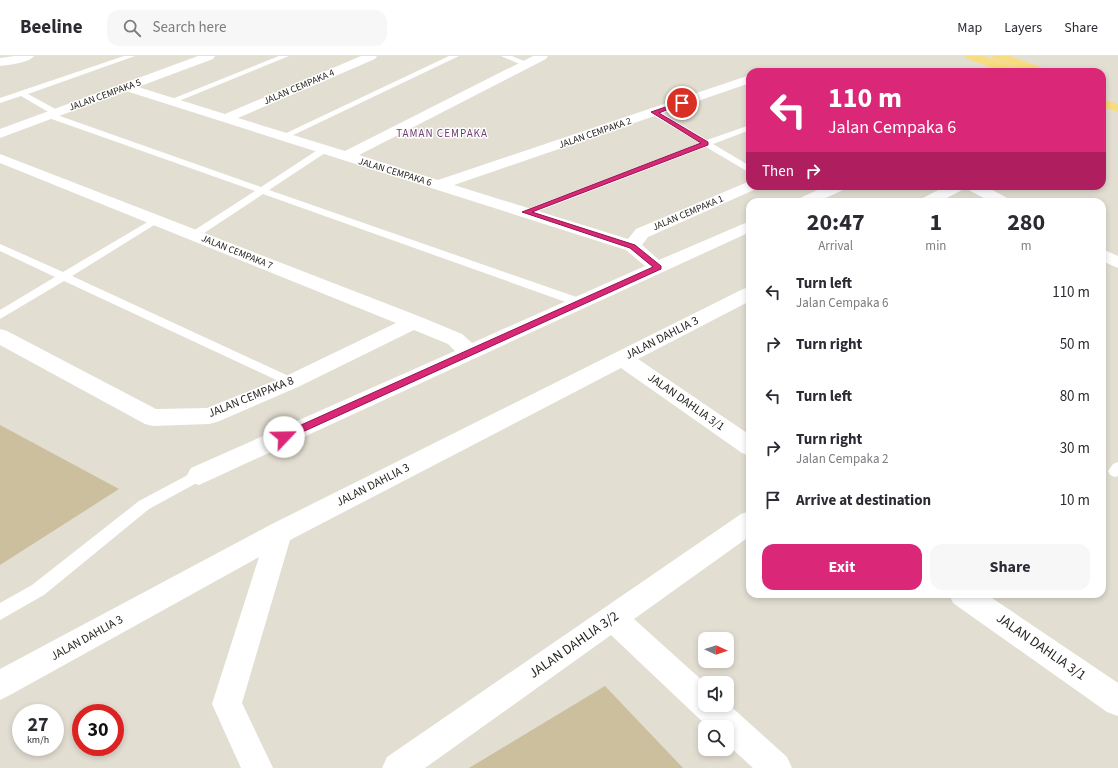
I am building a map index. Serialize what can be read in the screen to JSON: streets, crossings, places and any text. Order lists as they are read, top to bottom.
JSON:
{
  "streets": {
    "street": [
      "JALAN CEMPAKA 4",
      "JALAN CEMPAKA 5",
      "JALAN CEMPAKA 2",
      "JALAN CEMPAKA 6",
      "JALAN CEMPAKA 1",
      "JALAN CEMPAKA 7",
      "JALAN DAHLIA 3",
      "JALAN CEMPAKA 8",
      "JALAN DAHLIA 3/1",
      "JALAN DAHLIA 3/2"
    ]
  },
  "crossings": [
    ["JALAN CEMPAKA 4", "JALAN CEMPAKA 6"],
    ["JALAN CEMPAKA 5", "JALAN CEMPAKA 6"],
    ["JALAN CEMPAKA 2", "JALAN CEMPAKA 6"],
    ["JALAN CEMPAKA 6", "JALAN CEMPAKA 1"],
    ["JALAN CEMPAKA 7", "JALAN CEMPAKA 8"],
    ["JALAN DAHLIA 3", "JALAN DAHLIA 3/1"]
  ],
  "districts": ["TAMAN CEMPAKA"],
  "north": "right",
  "page": {
    "header": "Beeline",
    "search": "Search here",
    "nav": ["Map", "Layers", "Share"],
    "turn": ["110 m", "Jalan Cempaka 6"],
    "then": "Then",
    "eta": [
      "20:47",
      "Arrival",
      "1",
      "min",
      "280",
      "m"
    ],
    "list": [
      {
        "name": "Turn left",
        "note": "Jalan Cempaka 6",
        "value": "110 m"
      },
      {
        "name": "Turn right",
        "value": "50 m"
      },
      {
        "name": "Turn left",
        "value": "80 m"
      },
      {
        "name": "Turn right",
        "note": "Jalan Cempaka 2",
        "value": "30 m"
      },
      {
        "name": "Arrive at destination",
        "value": "10 m"
      }
    ],
    "buttons": ["Exit", "Share"],
    "speed": "27 km/h",
    "limit": "30"
  }
}
